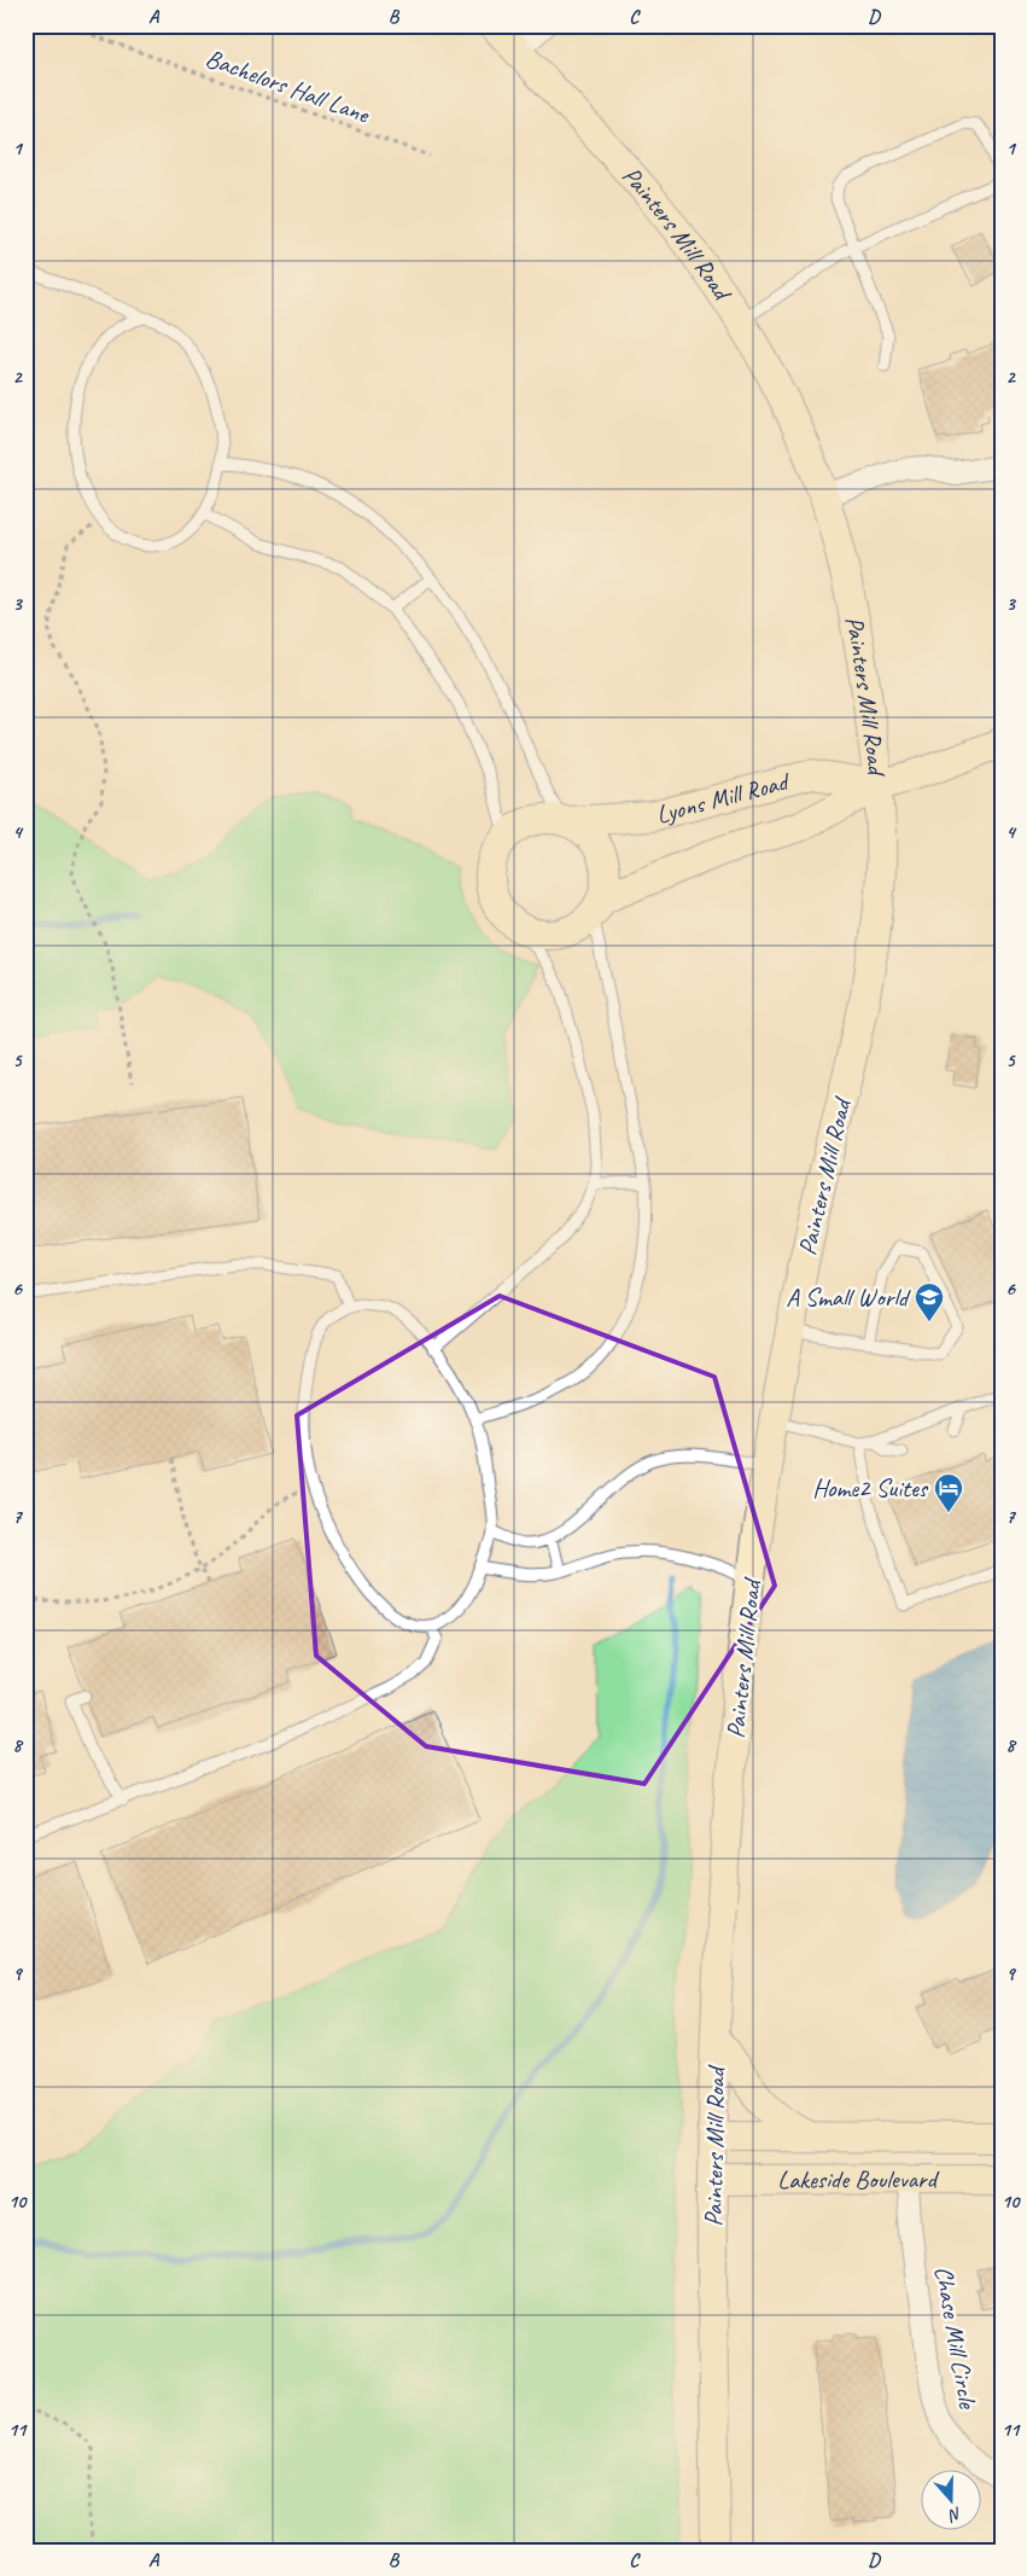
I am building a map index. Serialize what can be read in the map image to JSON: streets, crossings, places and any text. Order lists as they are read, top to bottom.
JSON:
{
  "streets": {
    "main road": ["Painters Mill Road", "Lyons Mill Road", "Lakeside Boulevard"],
    "street": ["Chase Mill Circle"],
    "path": ["Bachelors Hall Lane"]
  },
  "crossings": [
    ["Painters Mill Road", "Lyons Mill Road"],
    ["Painters Mill Road", "Lakeside Boulevard"],
    ["Lakeside Boulevard", "Chase Mill Circle"]
  ],
  "places": {
    "school or university": ["A Small World"],
    "hotel": ["Home2 Suites"]
  },
  "north": "bottom",
  "grid": {
    "columns": [
      "A",
      "B",
      "C",
      "D"
    ],
    "rows": [
      "1",
      "2",
      "3",
      "4",
      "5",
      "6",
      "7",
      "8",
      "9",
      "10",
      "11"
    ]
  }
}
